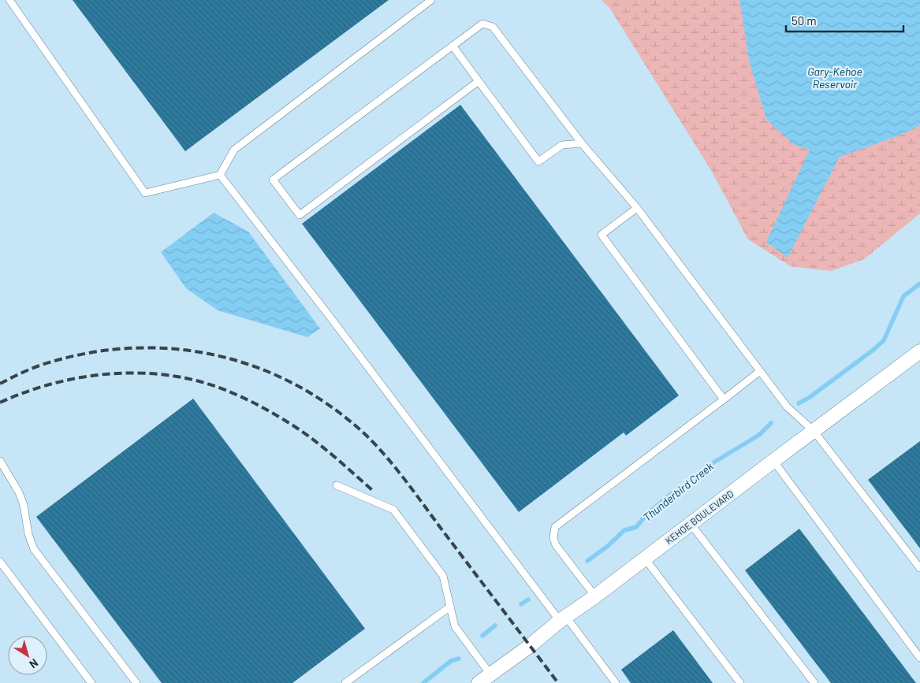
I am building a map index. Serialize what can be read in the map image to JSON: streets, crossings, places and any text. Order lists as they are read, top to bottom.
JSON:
{
  "streets": {
    "street": ["KEHOE BOULEVARD"]
  },
  "water": ["Gary-Kehoe Reservoir", "Thunderbird Creek"],
  "scale_bar": "50 m",
  "north": "bottom right"
}
